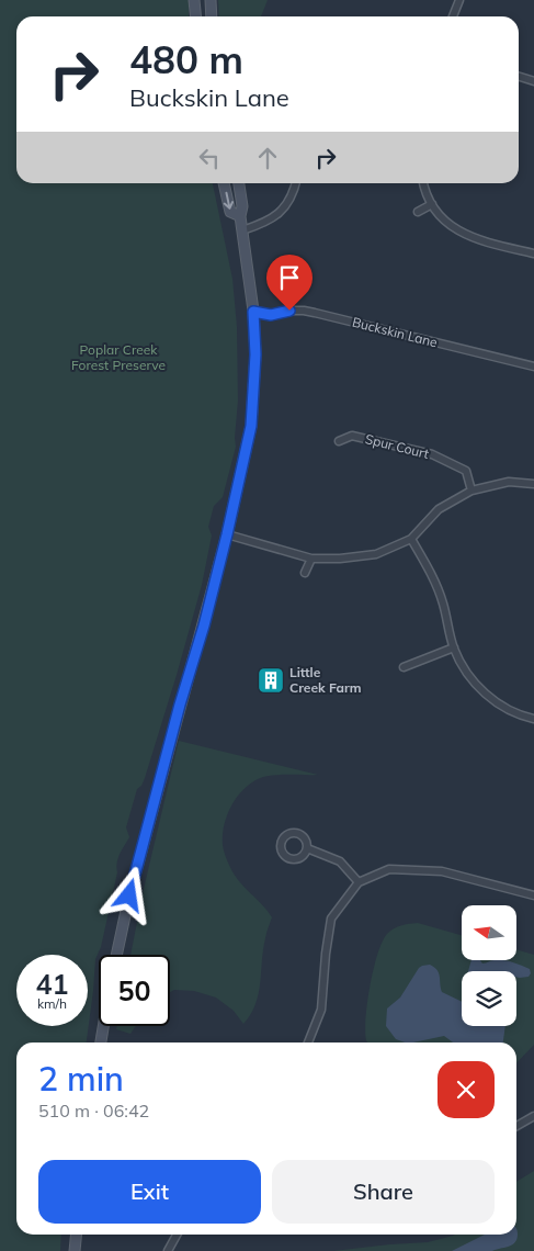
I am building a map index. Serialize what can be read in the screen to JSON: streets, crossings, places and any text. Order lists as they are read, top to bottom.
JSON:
{
  "streets": {
    "street": ["Buckskin Lane", "Spur Court"]
  },
  "parks": ["Poplar Creek Forest Preserve"],
  "places": {
    "building": ["Little Creek Farm"]
  },
  "north": "left",
  "page": {
    "turn": ["480 m", "Buckskin Lane"],
    "speed": "41 km/h",
    "limit": "50",
    "heading": ["2 min", "510 m · 06:42"],
    "buttons": ["Exit", "Share"]
  }
}
